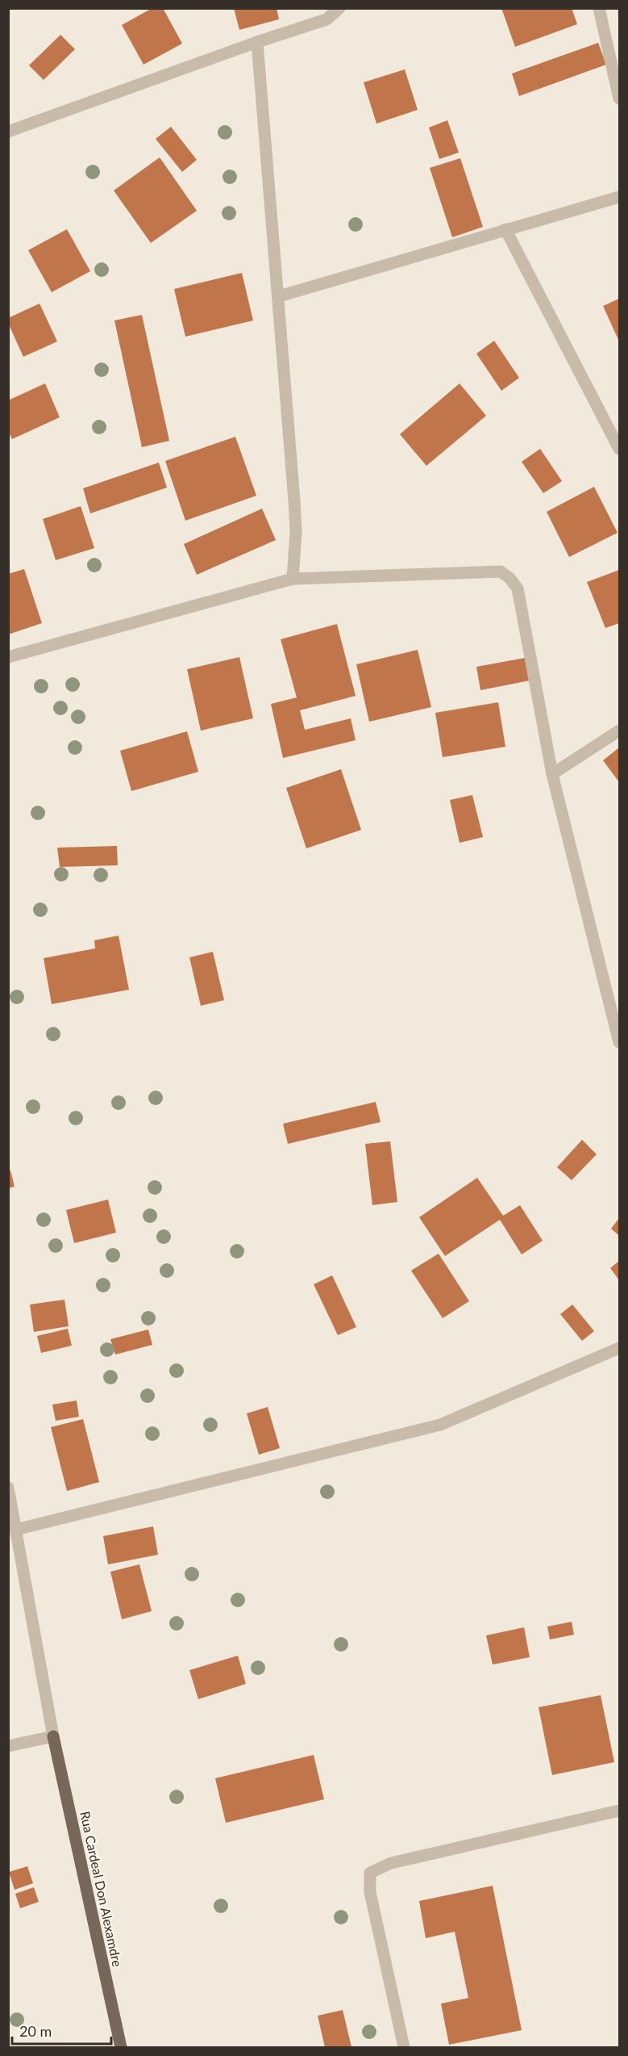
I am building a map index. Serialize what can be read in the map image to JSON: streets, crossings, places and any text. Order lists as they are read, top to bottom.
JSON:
{
  "streets": {
    "main road": ["Rua Cardeal Don Alexamdre"]
  },
  "scale_bar": "20 m"
}
